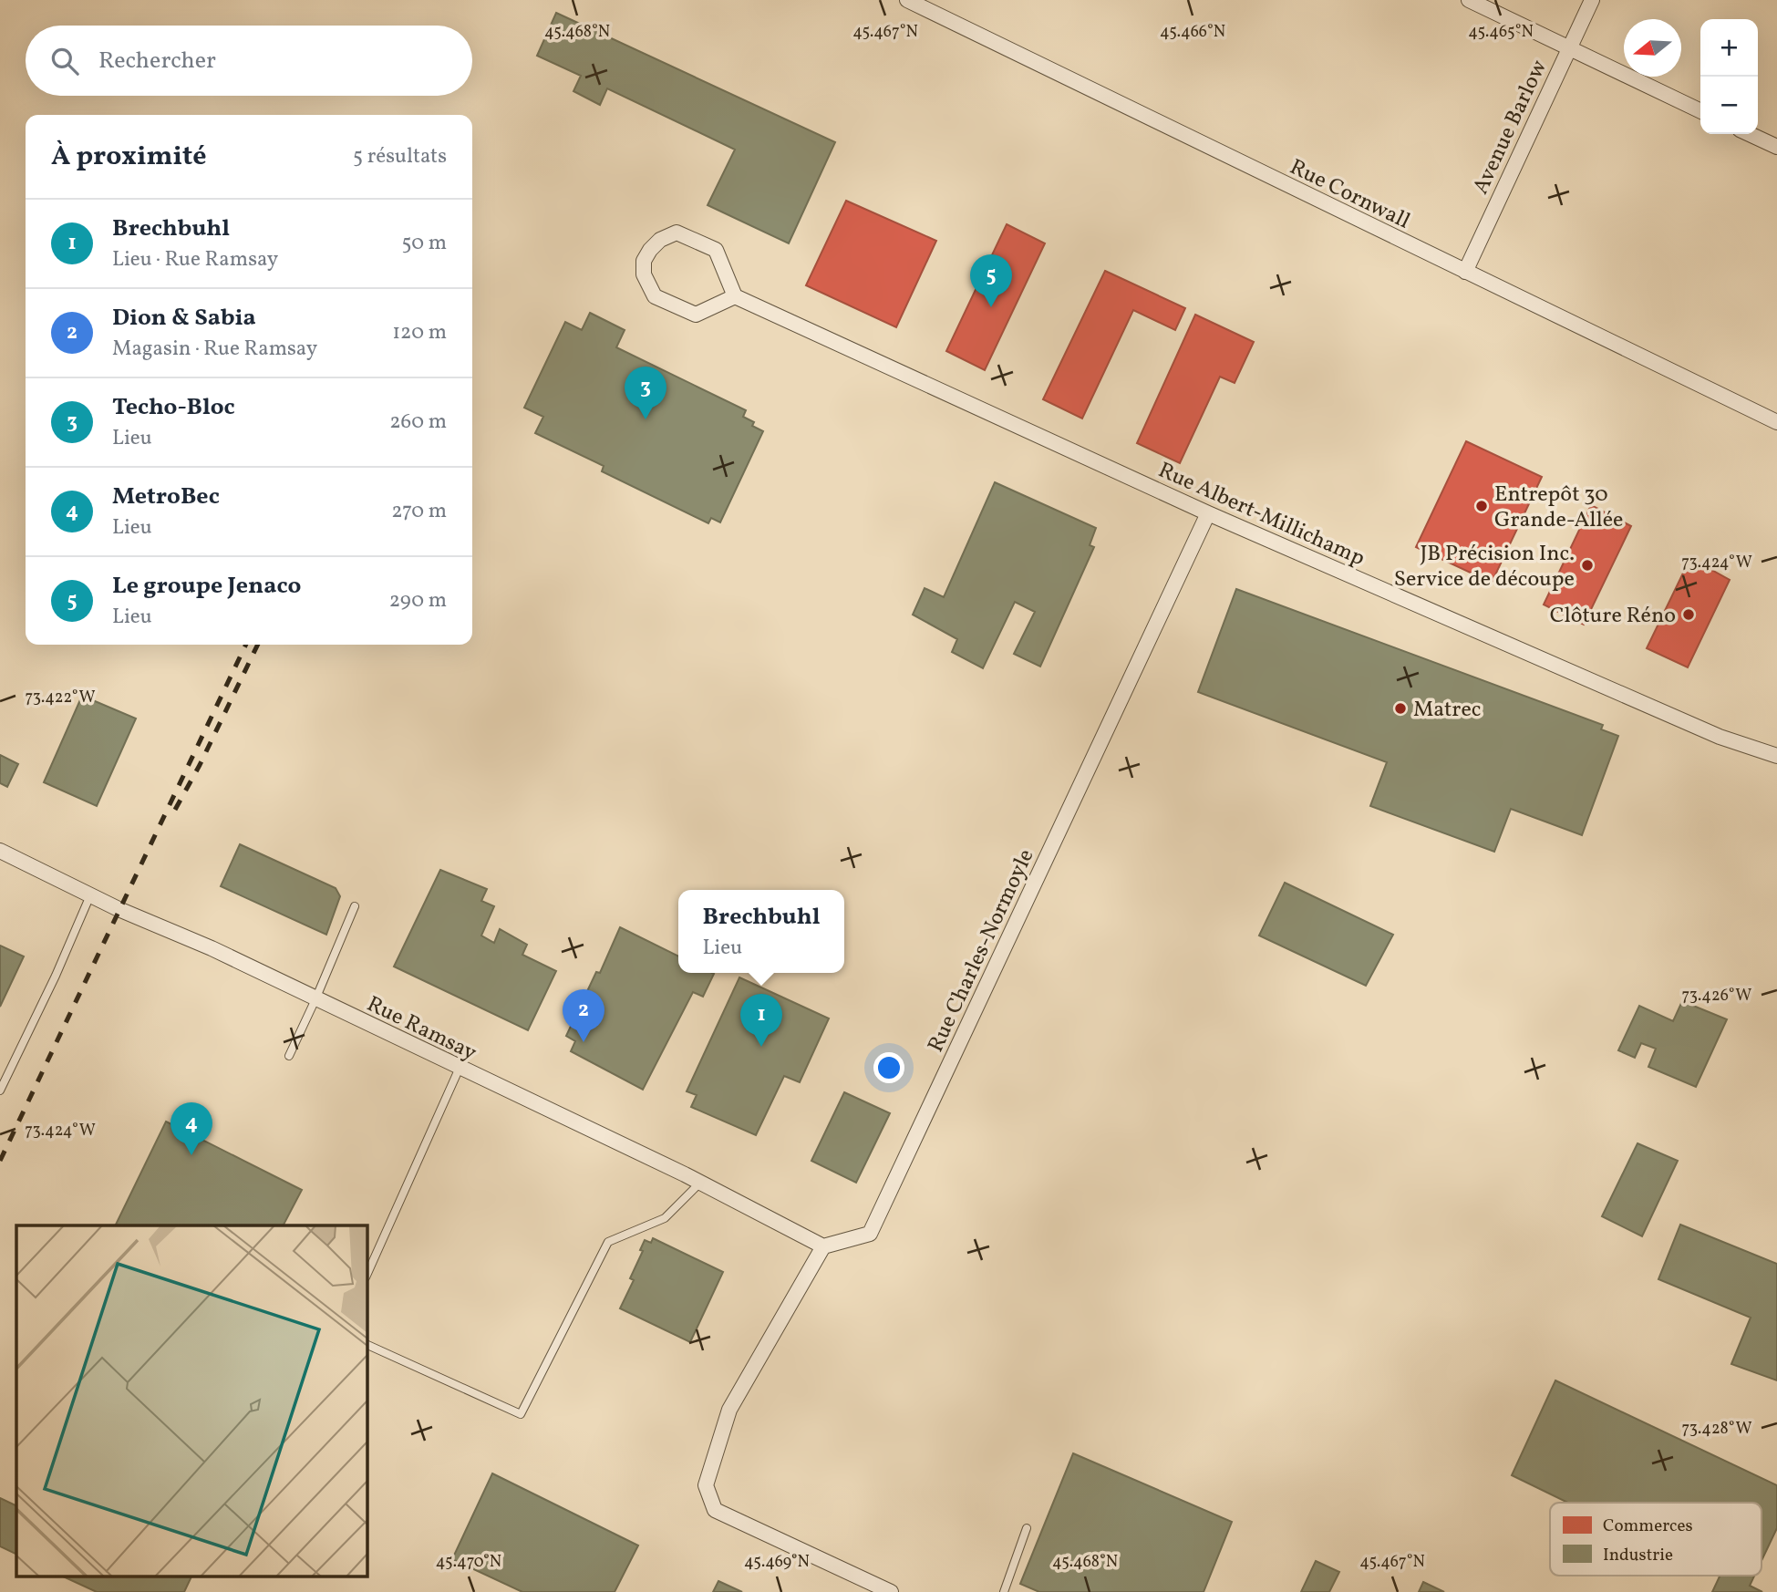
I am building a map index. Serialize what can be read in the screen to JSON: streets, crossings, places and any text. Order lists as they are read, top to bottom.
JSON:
{
  "streets": {
    "street": [
      "Avenue Barlow",
      "Rue Cornwall",
      "Rue Albert-Millichamp",
      "Rue Charles-Normoyle",
      "Rue Ramsay"
    ]
  },
  "crossings": [
    ["Avenue Barlow", "Rue Cornwall"],
    ["Rue Albert-Millichamp", "Rue Charles-Normoyle"],
    ["Rue Charles-Normoyle", "Rue Ramsay"]
  ],
  "places": [
    "Entrepôt 30 Grande-Allée",
    "JB Précision Inc. Service de découpe",
    "Clôture Réno",
    "Matrec"
  ],
  "legend": ["Commerces", "Industrie"],
  "north": "left",
  "page": {
    "map_buttons": ["+", "−"],
    "search": "Rechercher",
    "heading": ["À proximité", "5 résultats"],
    "list": [
      {
        "mark": "1",
        "name": "Brechbuhl",
        "note": "Lieu · Rue Ramsay",
        "value": "50 m"
      },
      {
        "mark": "2",
        "name": "Dion & Sabia",
        "note": "Magasin · Rue Ramsay",
        "value": "120 m"
      },
      {
        "mark": "3",
        "name": "Techo-Bloc",
        "note": "Lieu",
        "value": "260 m"
      },
      {
        "mark": "4",
        "name": "MetroBec",
        "note": "Lieu",
        "value": "270 m"
      },
      {
        "mark": "5",
        "name": "Le groupe Jenaco",
        "note": "Lieu",
        "value": "290 m"
      }
    ],
    "pins": [
      "5",
      "3",
      "2",
      "1",
      "4"
    ],
    "popup": ["Brechbuhl", "Lieu"]
  },
  "coordinates": [
    "45.468°N",
    "45.467°N",
    "45.466°N",
    "45.465°N",
    "73.424°W",
    "73.422°W",
    "73.426°W",
    "73.428°W",
    "45.470°N",
    "45.469°N"
  ]
}
